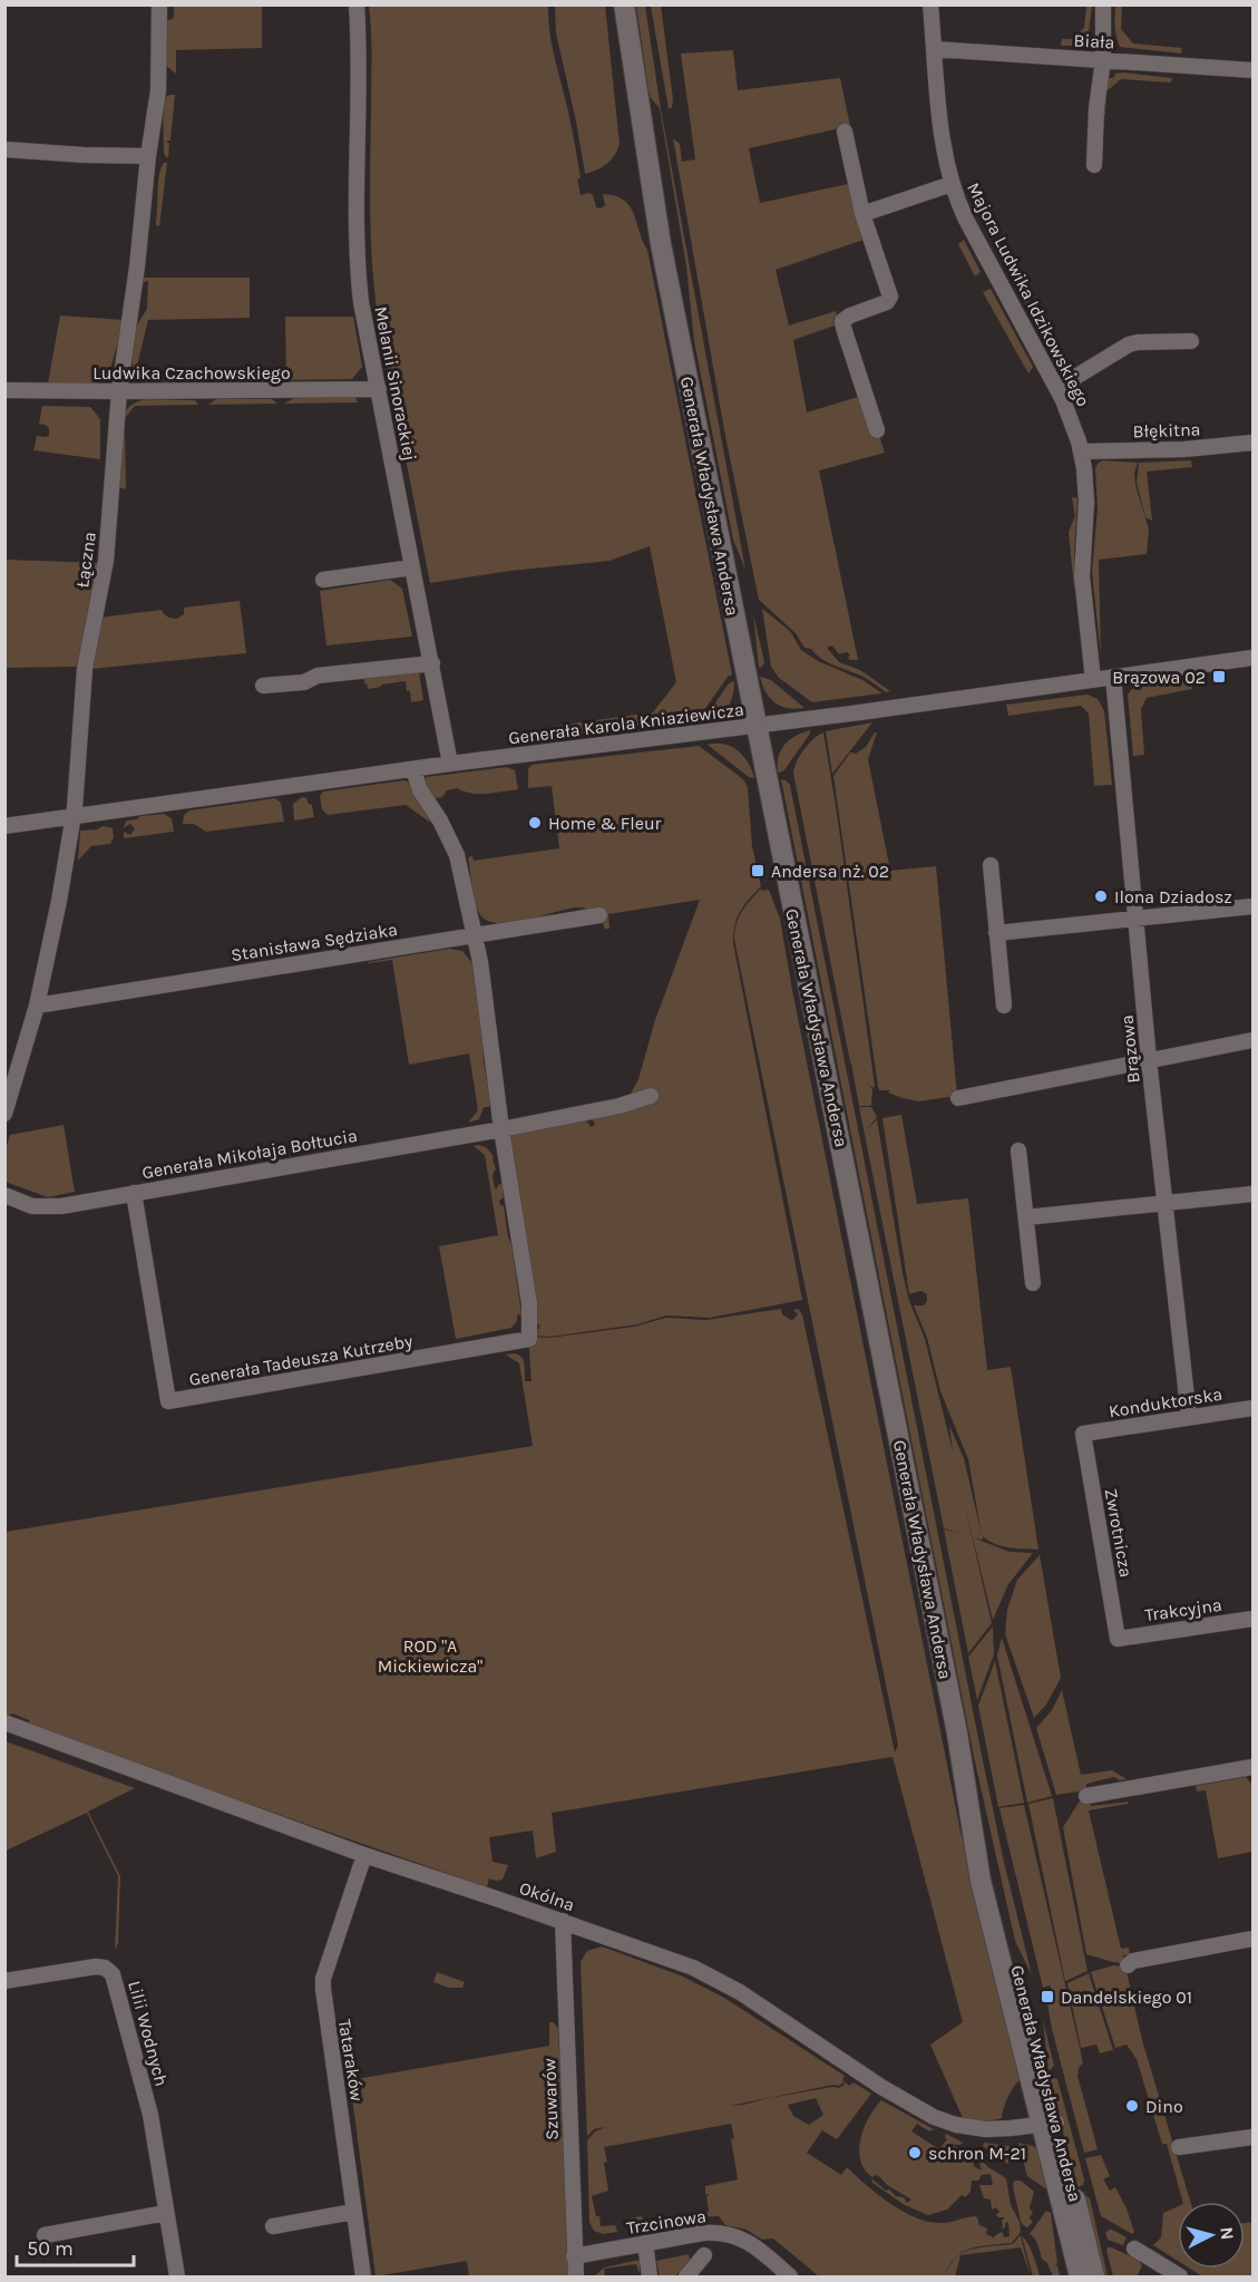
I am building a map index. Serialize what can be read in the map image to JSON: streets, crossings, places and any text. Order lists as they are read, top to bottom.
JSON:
{
  "streets": {
    "main road": ["Generała Władysława Andersa"],
    "street": [
      "Biała",
      "Majora Ludwika Idzikowskiego",
      "Ludwika Czachowskiego",
      "Melanii Sinorackiej",
      "Błękitna",
      "Łączna",
      "Generała Karola Kniaziewicza",
      "Stanisława Sędziaka",
      "Brązowa",
      "Generała Mikołaja Bołtucia",
      "Generała Tadeusza Kutrzeby",
      "Konduktorska",
      "Zwrotnicza",
      "Trakcyjna",
      "Okólna",
      "Lilii Wodnych",
      "Tataraków",
      "Szuwarów",
      "Trzcinowa"
    ]
  },
  "crossings": [
    ["Biała", "Majora Ludwika Idzikowskiego"],
    ["Majora Ludwika Idzikowskiego", "Błękitna"],
    ["Majora Ludwika Idzikowskiego", "Generała Karola Kniaziewicza"],
    ["Ludwika Czachowskiego", "Melanii Sinorackiej"],
    ["Ludwika Czachowskiego", "Łączna"],
    ["Melanii Sinorackiej", "Generała Karola Kniaziewicza"],
    ["Generała Władysława Andersa", "Generała Karola Kniaziewicza"],
    ["Generała Władysława Andersa", "Okólna"],
    ["Łączna", "Generała Karola Kniaziewicza"],
    ["Łączna", "Stanisława Sędziaka"],
    ["Generała Karola Kniaziewicza", "Brązowa"],
    ["Brązowa", "Konduktorska"],
    ["Generała Mikołaja Bołtucia", "Generała Tadeusza Kutrzeby"],
    ["Konduktorska", "Zwrotnicza"],
    ["Zwrotnicza", "Trakcyjna"],
    ["Okólna", "Tataraków"],
    ["Okólna", "Szuwarów"],
    ["Szuwarów", "Trzcinowa"]
  ],
  "parks": ["ROD \"A Mickiewicza\""],
  "places": {
    "transit": ["Brązowa 02", "Andersa nż. 02", "Dandelskiego 01"],
    "other": [
      "Home & Fleur",
      "Ilona Dziadosz",
      "Dino",
      "schron M-21"
    ]
  },
  "scale_bar": "50 m",
  "north": "right"
}
